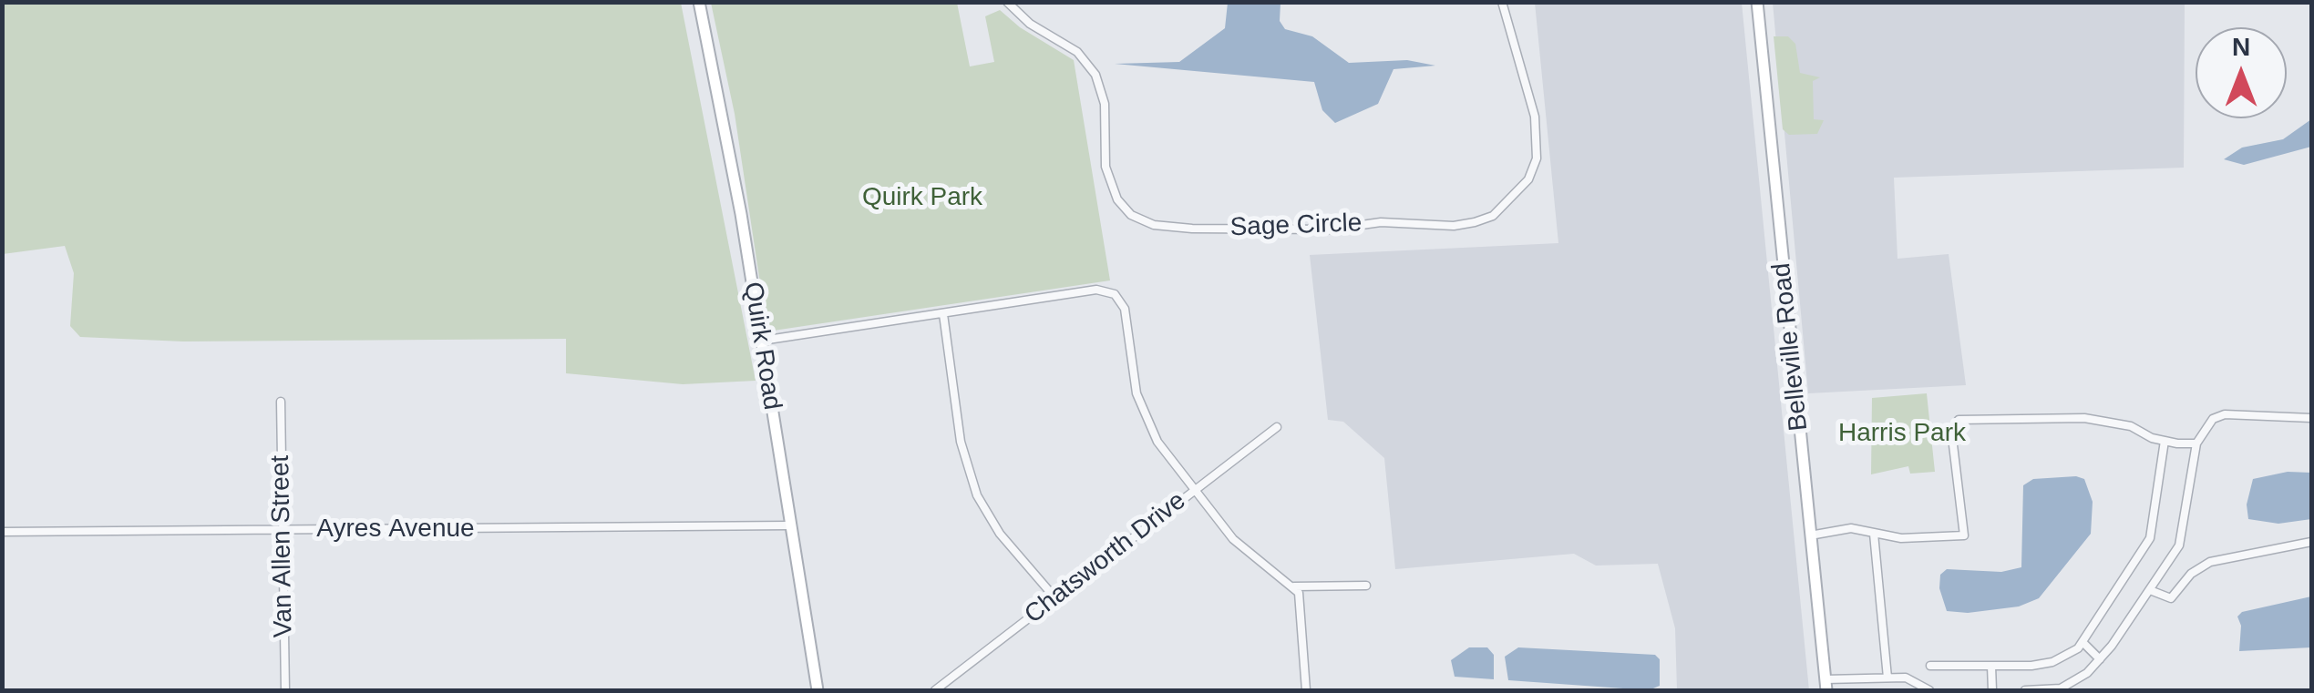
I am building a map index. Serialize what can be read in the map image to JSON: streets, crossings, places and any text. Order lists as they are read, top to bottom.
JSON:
{
  "streets": {
    "street": [
      "Sage Circle",
      "Quirk Road",
      "Belleville Road",
      "Ayres Avenue",
      "Van Allen Street",
      "Chatsworth Drive"
    ]
  },
  "crossings": [
    ["Quirk Road", "Ayres Avenue"],
    ["Ayres Avenue", "Van Allen Street"]
  ],
  "parks": ["Quirk Park", "Harris Park"],
  "north": "top"
}
